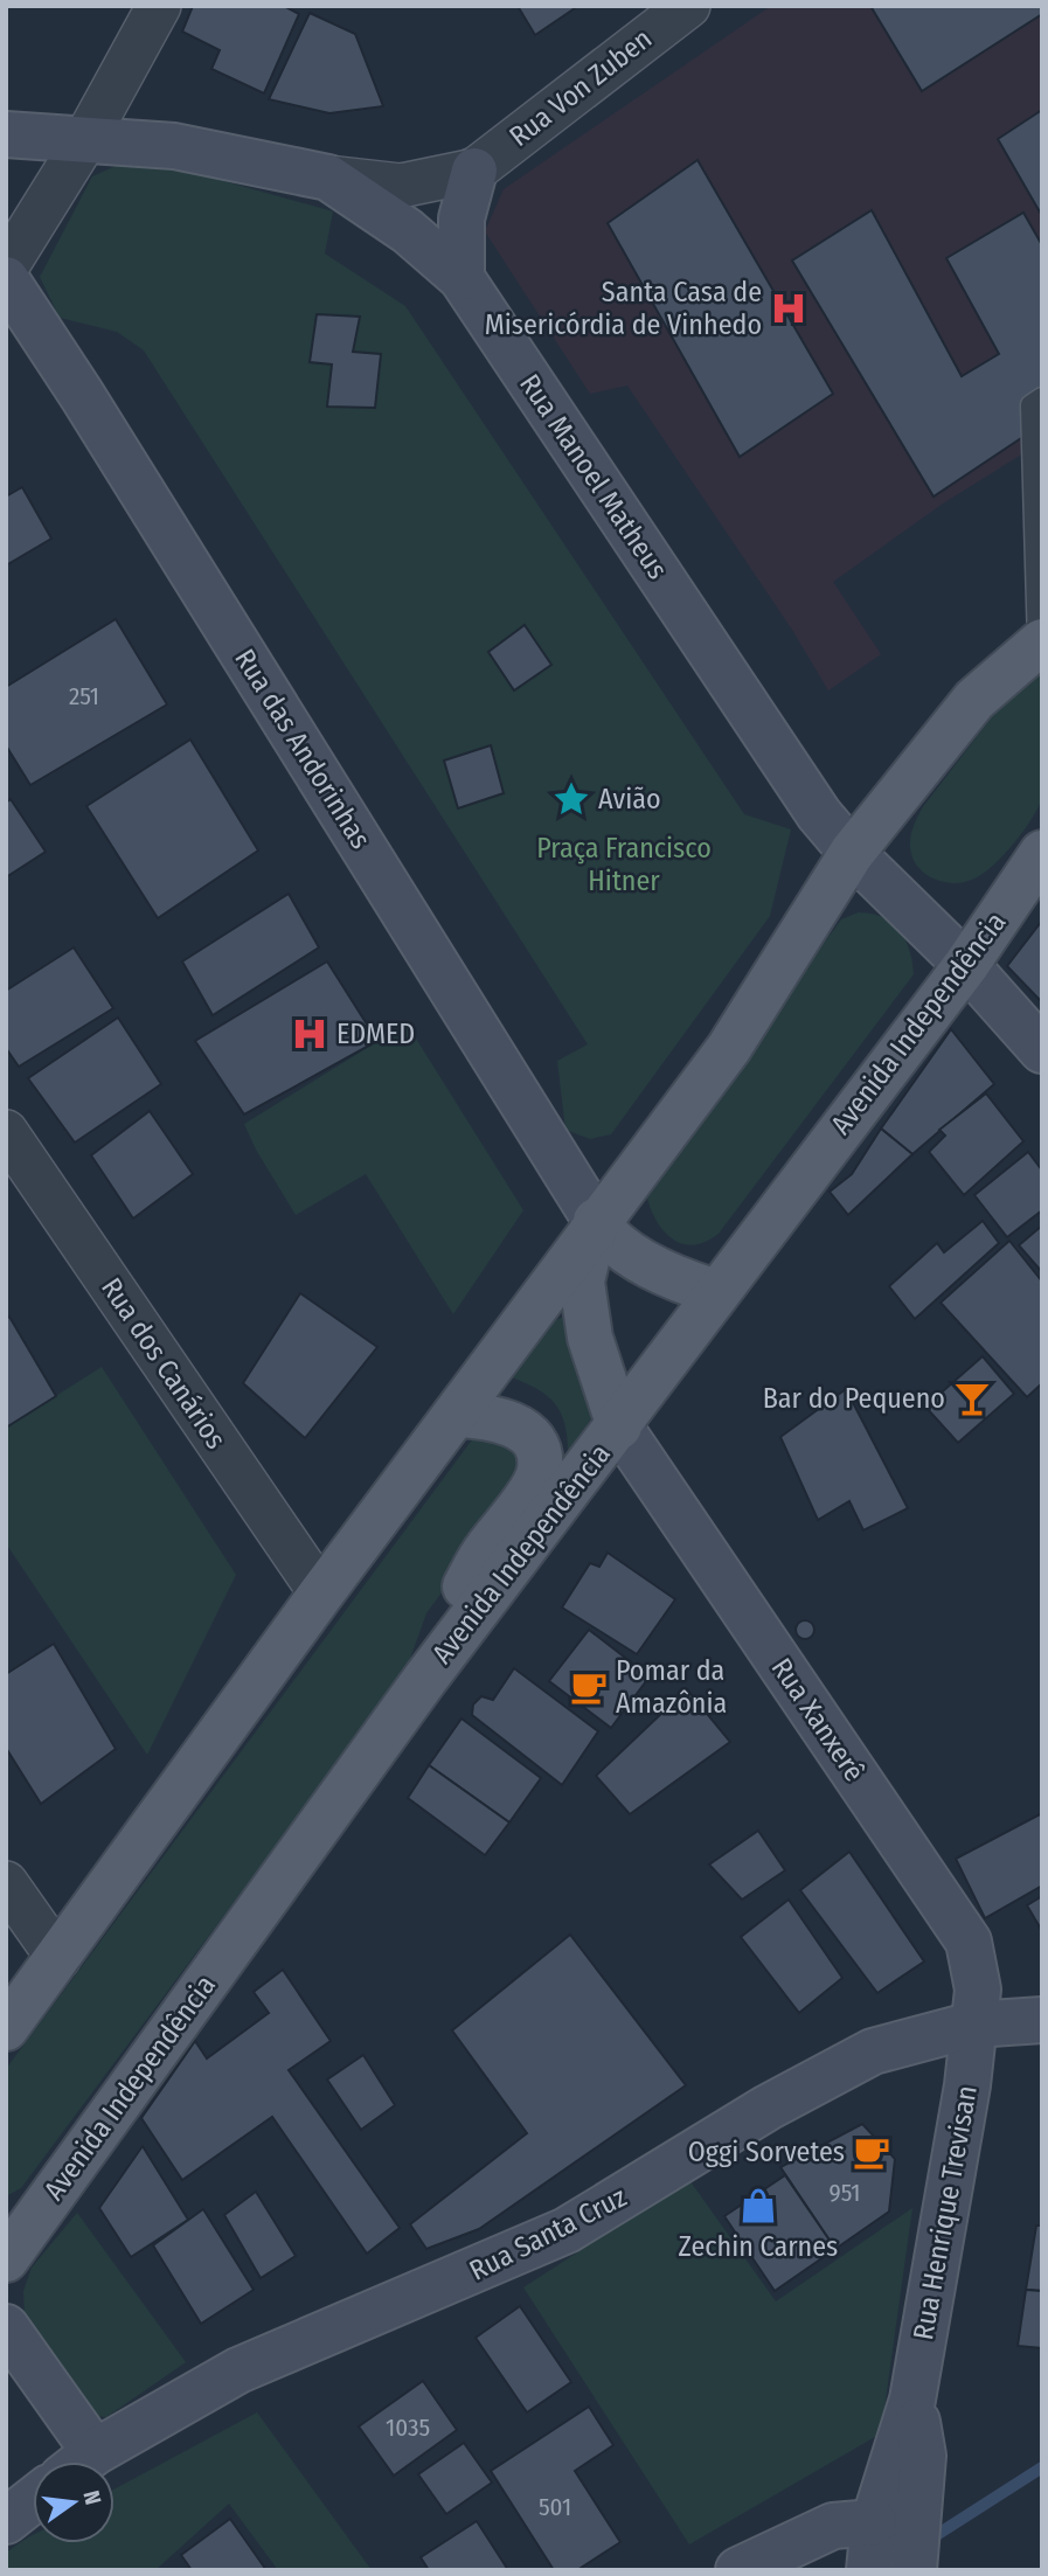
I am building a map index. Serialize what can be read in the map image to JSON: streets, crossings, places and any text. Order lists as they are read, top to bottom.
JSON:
{
  "streets": {
    "main road": ["Avenida Independência"],
    "street": [
      "Rua Von Zuben",
      "Rua Manoel Matheus",
      "Rua das Andorinhas",
      "Rua dos Canários",
      "Rua Xanxerê",
      "Rua Henrique Trevisan",
      "Rua Santa Cruz"
    ]
  },
  "crossings": [
    ["Rua Von Zuben", "Rua Manoel Matheus"],
    ["Rua Manoel Matheus", "Avenida Independência"],
    ["Avenida Independência", "Rua Xanxerê"],
    ["Rua Xanxerê", "Rua Henrique Trevisan"],
    ["Rua Xanxerê", "Rua Santa Cruz"],
    ["Rua Henrique Trevisan", "Rua Santa Cruz"]
  ],
  "parks": ["Praça Francisco Hitner"],
  "places": {
    "hospital": ["Santa Casa de Misericórdia de Vinhedo", "EDMED"],
    "place": ["Avião"],
    "bar": ["Bar do Pequeno"],
    "cafe": ["Pomar da Amazônia", "Oggi Sorvetes"],
    "shop": ["Zechin Carnes"]
  },
  "house_numbers": [
    "251",
    "951",
    "1035",
    "501"
  ],
  "north": "right"
}
